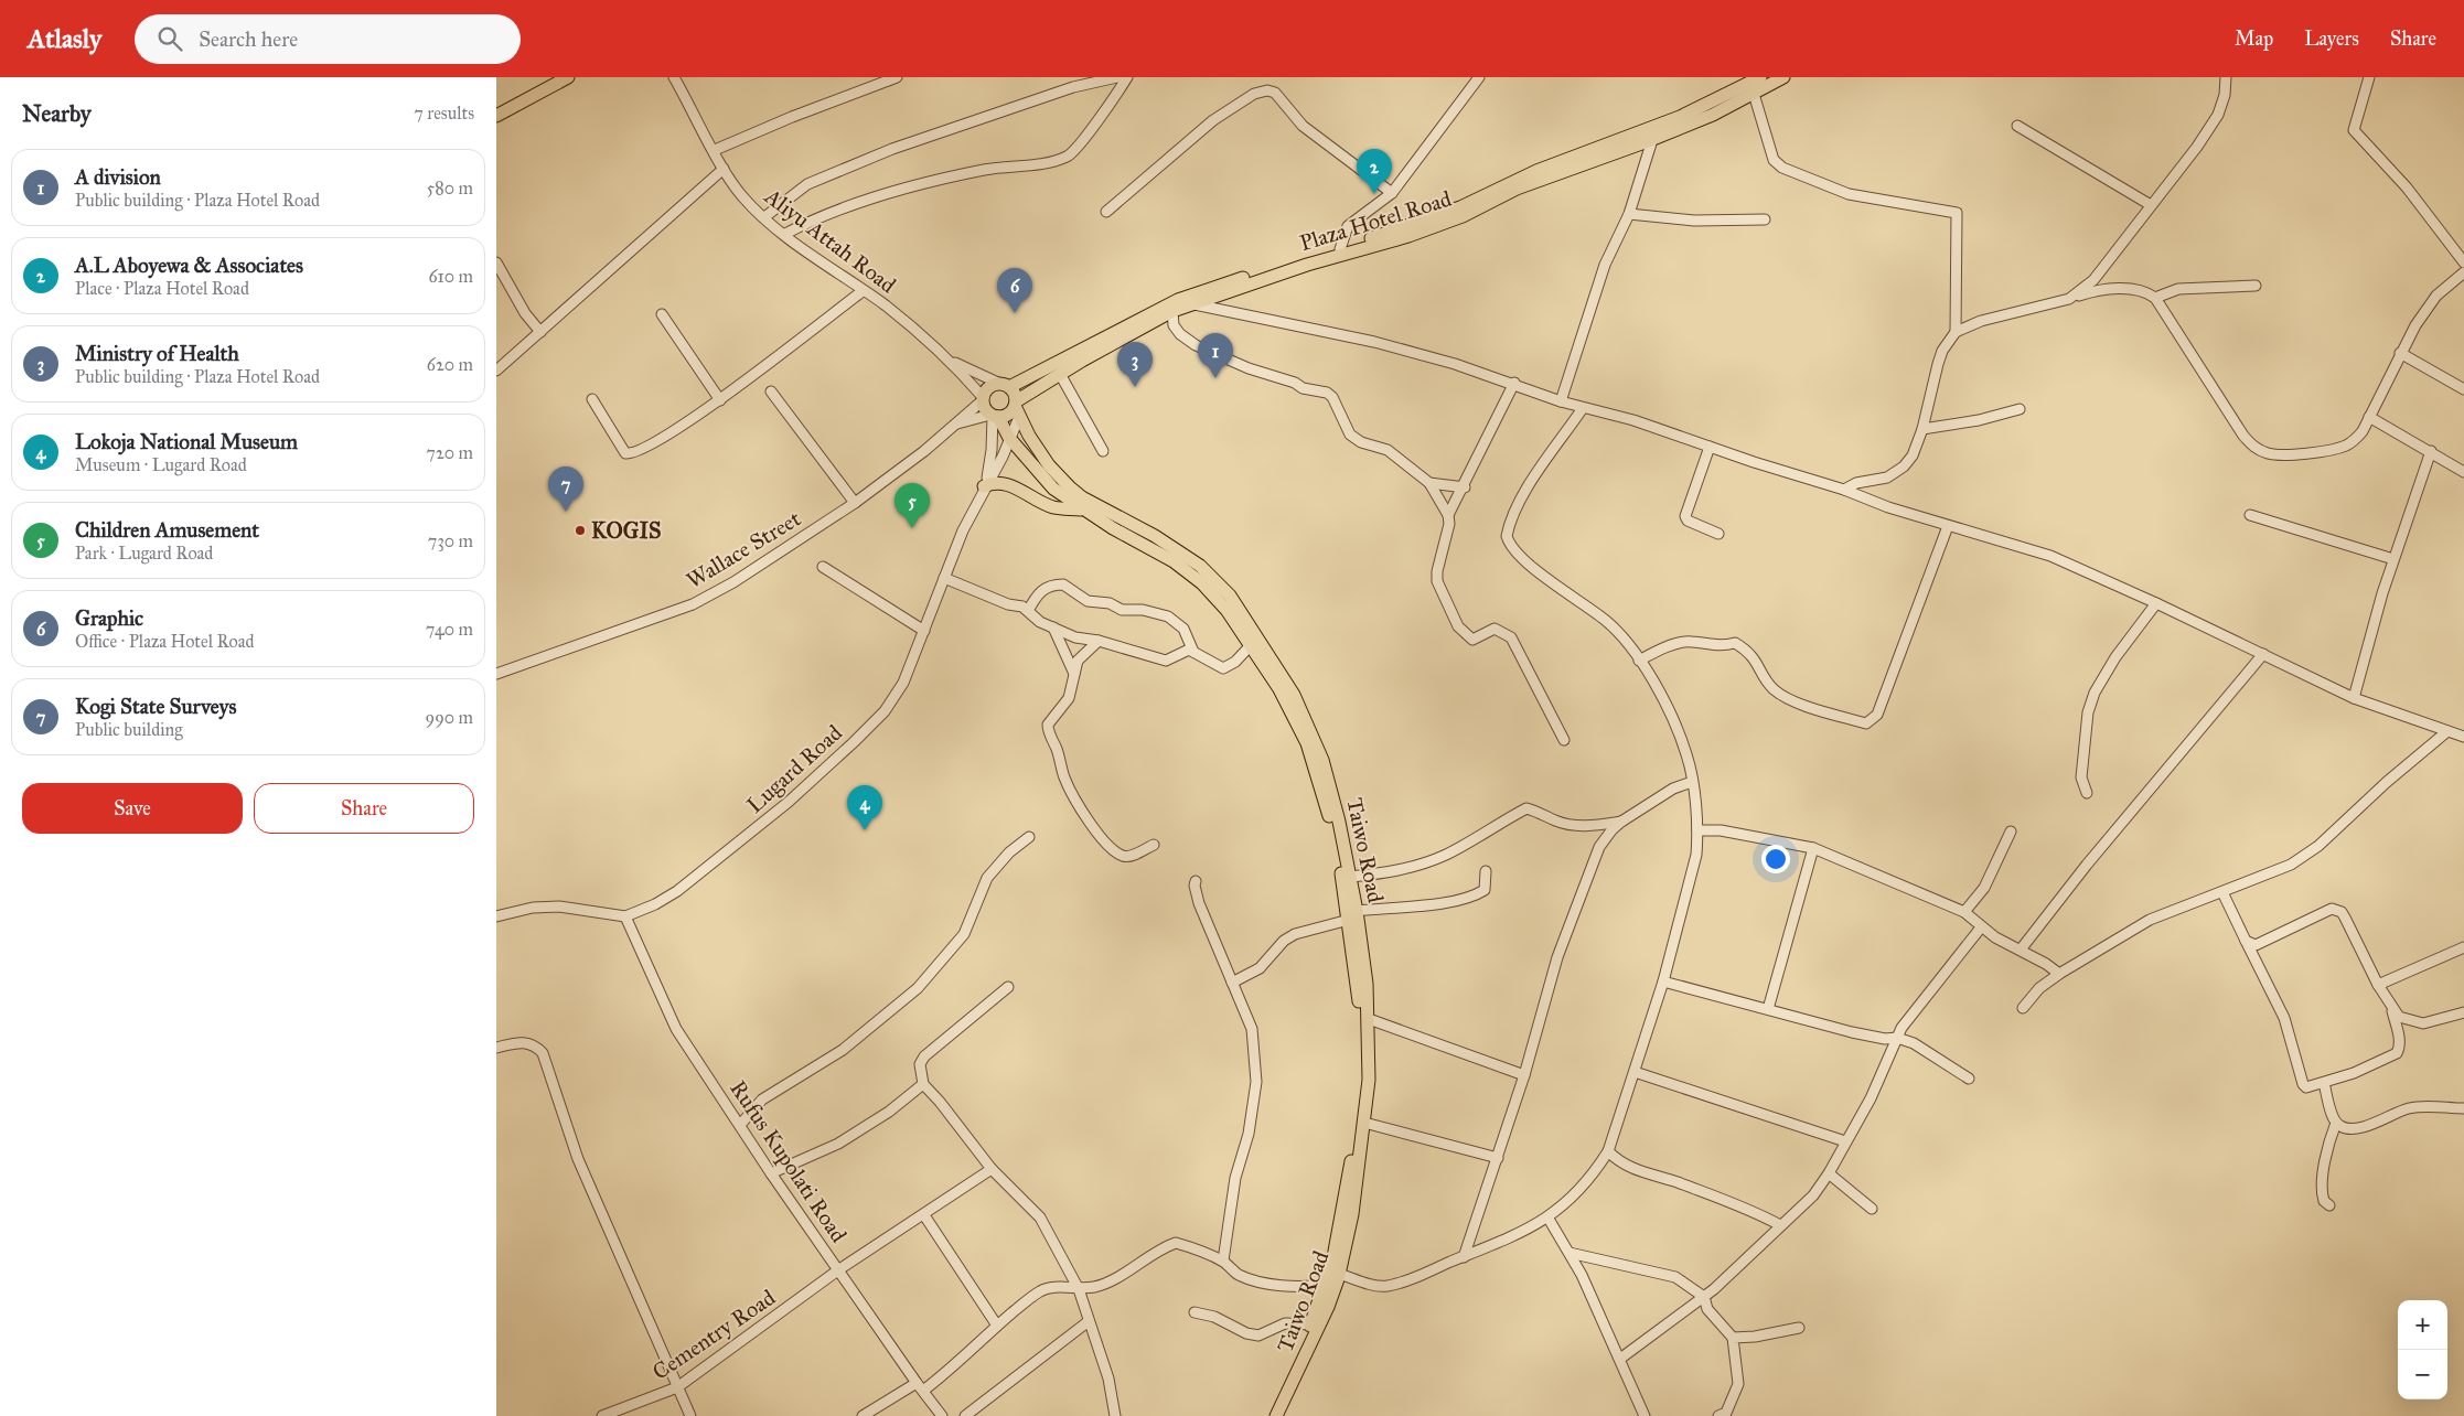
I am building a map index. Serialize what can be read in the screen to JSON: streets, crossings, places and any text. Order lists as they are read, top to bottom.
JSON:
{
  "streets": {
    "main road": ["Plaza Hotel Road", "Taiwo Road"],
    "street": [
      "Aliyu Attah Road",
      "Wallace Street",
      "Lugard Road",
      "Rufus Kupolati Road",
      "Cementry Road"
    ]
  },
  "crossings": [
    ["Plaza Hotel Road", "Wallace Street"],
    ["Plaza Hotel Road", "Taiwo Road"],
    ["Wallace Street", "Taiwo Road"],
    ["Lugard Road", "Rufus Kupolati Road"],
    ["Rufus Kupolati Road", "Cementry Road"]
  ],
  "places": ["KOGIS"],
  "page": {
    "header": "Atlasly",
    "search": "Search here",
    "nav": ["Map", "Layers", "Share"],
    "heading": ["Nearby", "7 results"],
    "list": [
      {
        "mark": "1",
        "name": "A division",
        "note": "Public building · Plaza Hotel Road",
        "value": "580 m"
      },
      {
        "mark": "2",
        "name": "A.L Aboyewa & Associates",
        "note": "Place · Plaza Hotel Road",
        "value": "610 m"
      },
      {
        "mark": "3",
        "name": "Ministry of Health",
        "note": "Public building · Plaza Hotel Road",
        "value": "620 m"
      },
      {
        "mark": "4",
        "name": "Lokoja National Museum",
        "note": "Museum · Lugard Road",
        "value": "720 m"
      },
      {
        "mark": "5",
        "name": "Children Amusement",
        "note": "Park · Lugard Road",
        "value": "730 m"
      },
      {
        "mark": "6",
        "name": "Graphic",
        "note": "Office · Plaza Hotel Road",
        "value": "740 m"
      },
      {
        "mark": "7",
        "name": "Kogi State Surveys",
        "note": "Public building",
        "value": "990 m"
      }
    ],
    "pins": [
      "2",
      "6",
      "1",
      "3",
      "7",
      "5",
      "4"
    ],
    "buttons": ["Save", "Share"],
    "map_buttons": ["+", "−"]
  }
}
